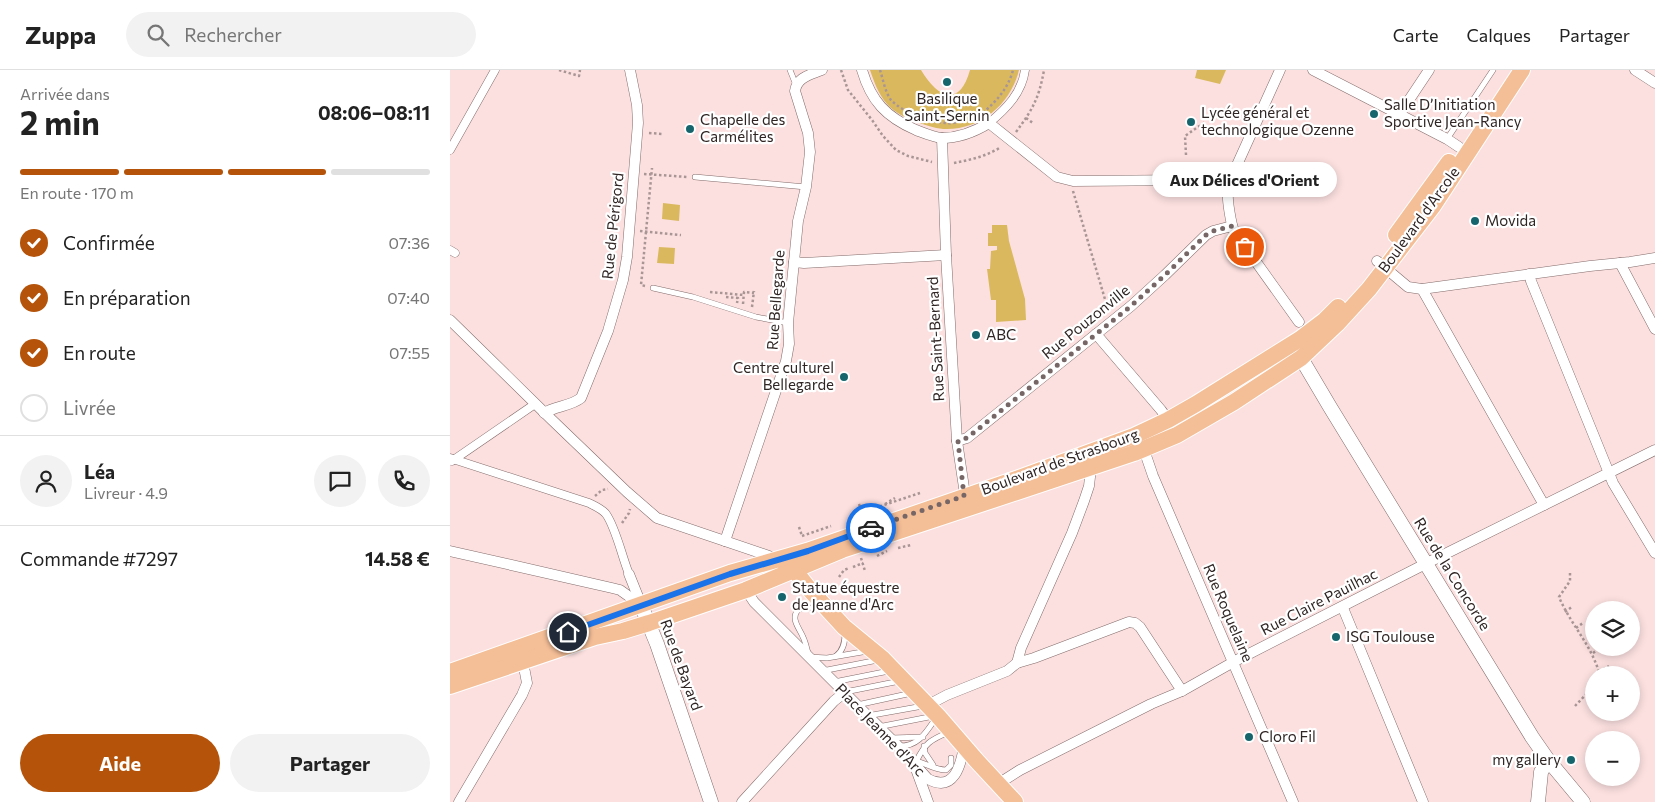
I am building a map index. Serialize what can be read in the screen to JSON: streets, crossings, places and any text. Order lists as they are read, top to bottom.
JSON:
{
  "streets": {
    "main road": ["Boulevard d'Arcole", "Boulevard de Strasbourg"],
    "street": [
      "Rue de Périgord",
      "Rue Bellegarde",
      "Rue Pouzonville",
      "Rue Saint-Bernard",
      "Rue de la Concorde",
      "Rue Claire Pauilhac",
      "Rue Roquelaine",
      "Rue de Bayard",
      "Place Jeanne d'Arc"
    ]
  },
  "crossings": [
    ["Boulevard d'Arcole", "Boulevard de Strasbourg"],
    ["Boulevard d'Arcole", "Rue de la Concorde"],
    ["Rue Pouzonville", "Rue Saint-Bernard"],
    ["Rue Saint-Bernard", "Boulevard de Strasbourg"],
    ["Boulevard de Strasbourg", "Rue de la Concorde"],
    ["Boulevard de Strasbourg", "Rue Roquelaine"],
    ["Boulevard de Strasbourg", "Rue de Bayard"],
    ["Boulevard de Strasbourg", "Place Jeanne d'Arc"],
    ["Rue de la Concorde", "Rue Claire Pauilhac"],
    ["Rue Claire Pauilhac", "Rue Roquelaine"]
  ],
  "places": [
    "Basilique Saint-Sernin",
    "Salle D’Initiation Sportive Jean-Rancy",
    "Lycée général et technologique Ozenne",
    "Chapelle des Carmélites",
    "Movida",
    "Aux Délices d'Orient",
    "ABC",
    "Centre culturel Bellegarde",
    "Statue équestre de Jeanne d'Arc",
    "ISG Toulouse",
    "Cloro Fil",
    "my gallery"
  ],
  "page": {
    "header": "Zuppa",
    "search": "Rechercher",
    "nav": ["Carte", "Calques", "Partager"],
    "heading": ["2 min", "Arrivée dans", "08:06–08:11"],
    "panel": [
      "Léa",
      "Livreur · 4.9",
      "Commande #7297",
      "14.58 €"
    ],
    "bar": "En route · 170 m",
    "bubble": "Aux Délices d'Orient",
    "list": [
      ["Confirmée", "07:36"],
      ["En préparation", "07:40"],
      ["En route", "07:55"],
      "Livrée"
    ],
    "map_buttons": ["+", "−"],
    "buttons": ["Aide", "Partager"]
  }
}
